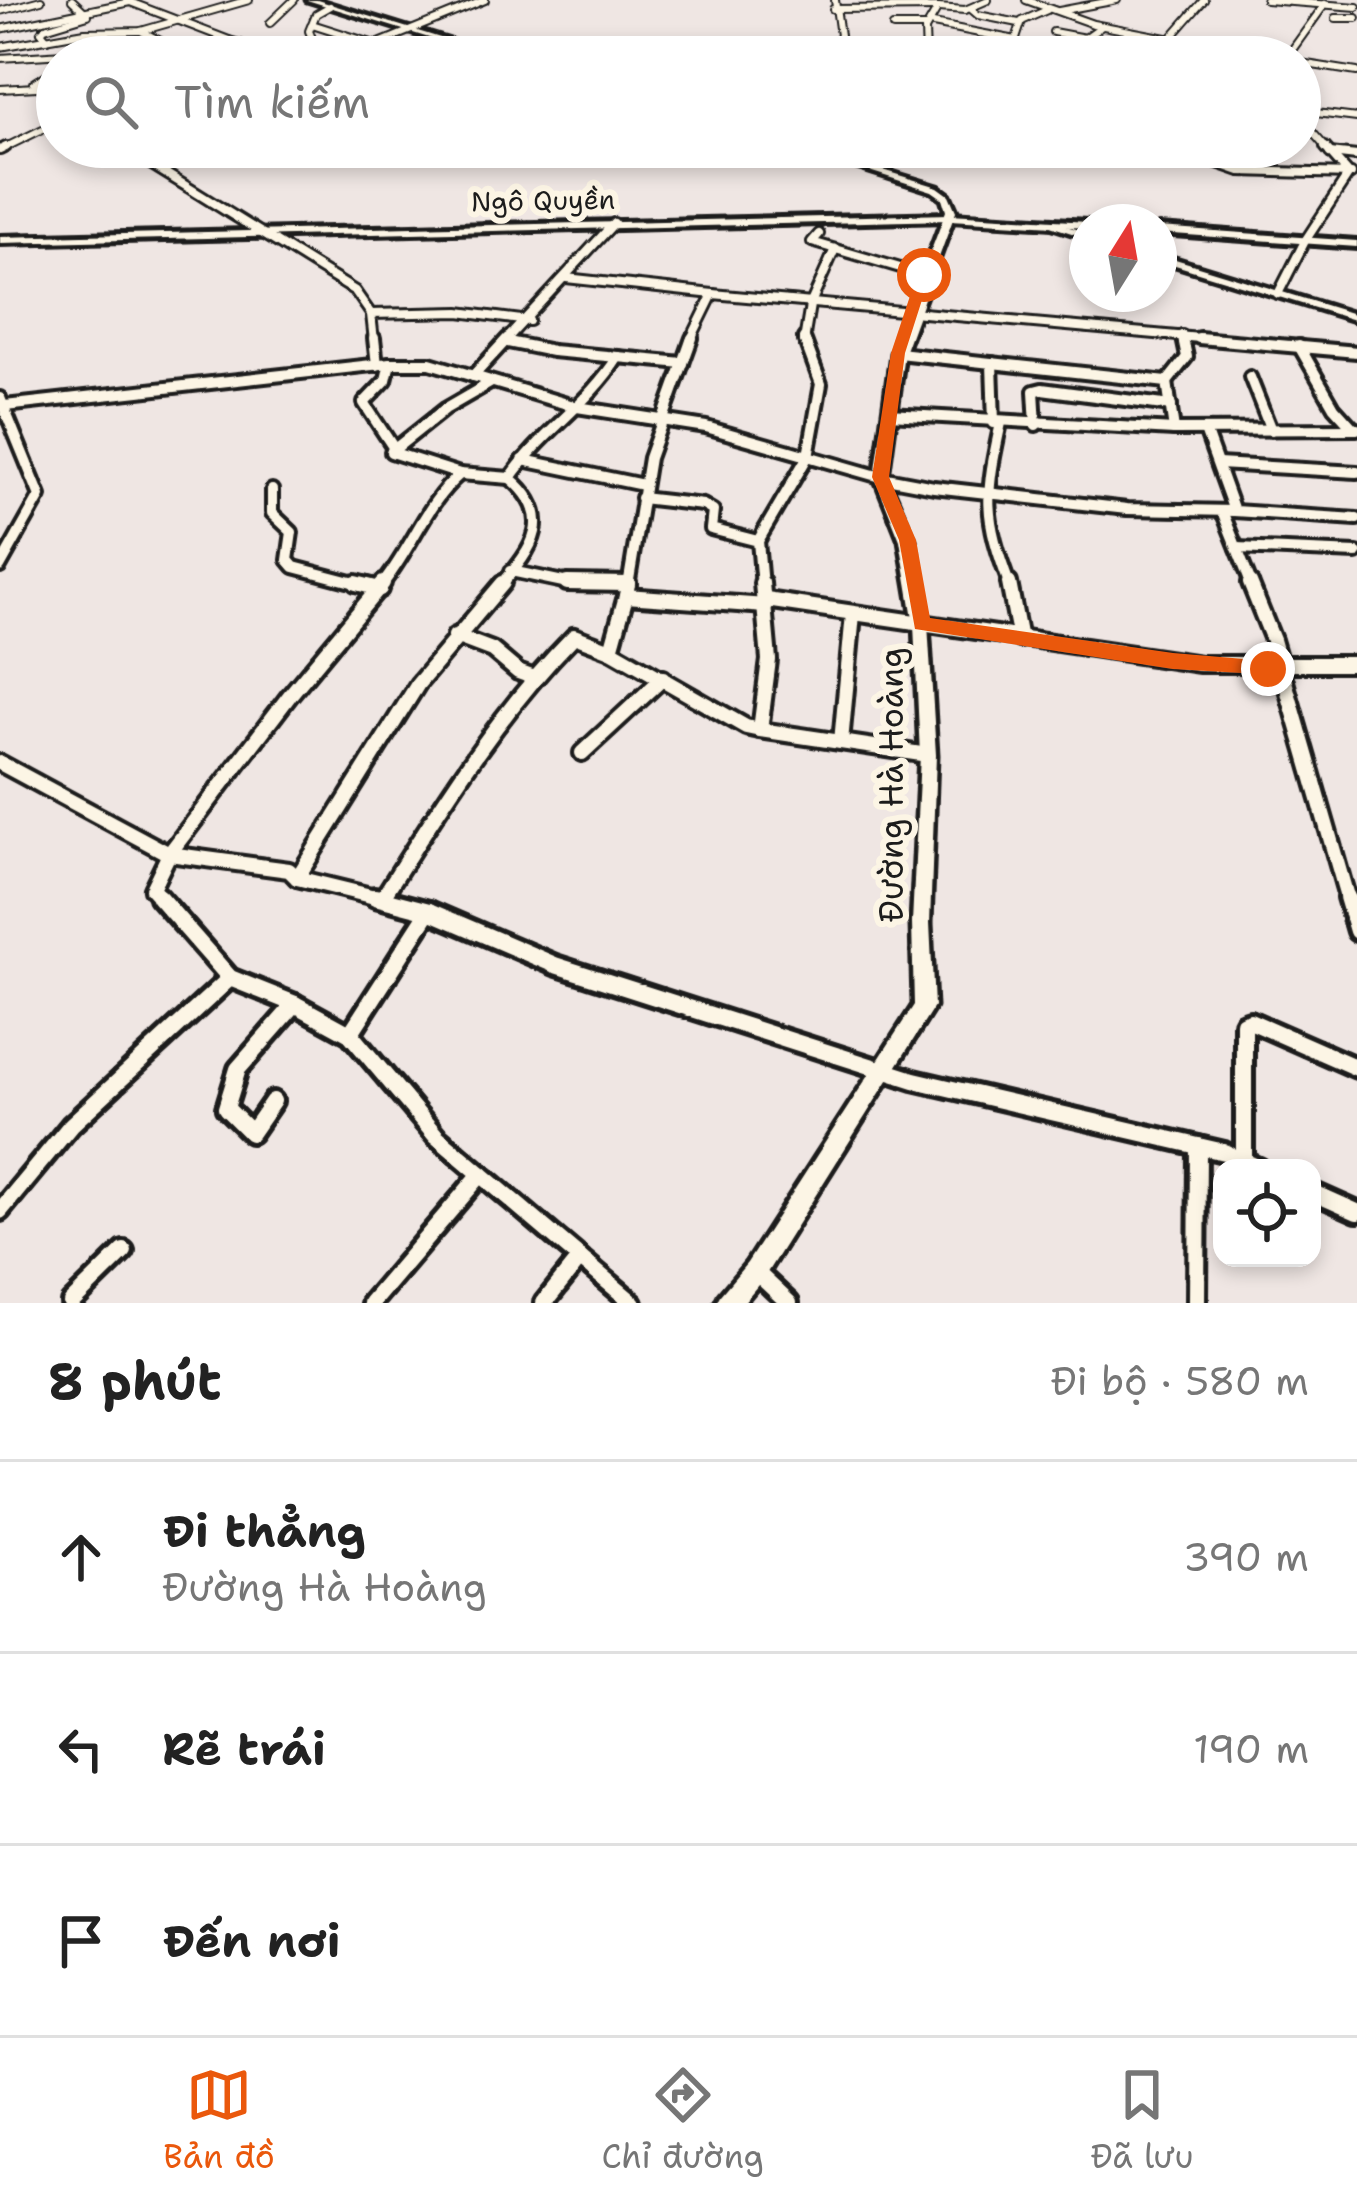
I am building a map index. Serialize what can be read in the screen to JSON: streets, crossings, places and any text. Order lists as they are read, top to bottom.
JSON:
{
  "streets": {
    "main road": ["Ngô Quyền"],
    "street": ["Đường Hà Hoàng"]
  },
  "north": "top",
  "page": {
    "search": "Tìm kiếm",
    "heading": ["8 phút", "Đi bộ · 580 m"],
    "list": [
      ["Đi thẳng", "Đường Hà Hoàng", "390 m"],
      ["Rẽ trái", "190 m"],
      "Đến nơi"
    ],
    "nav": ["Bản đồ", "Chỉ đường", "Đã lưu"]
  }
}
